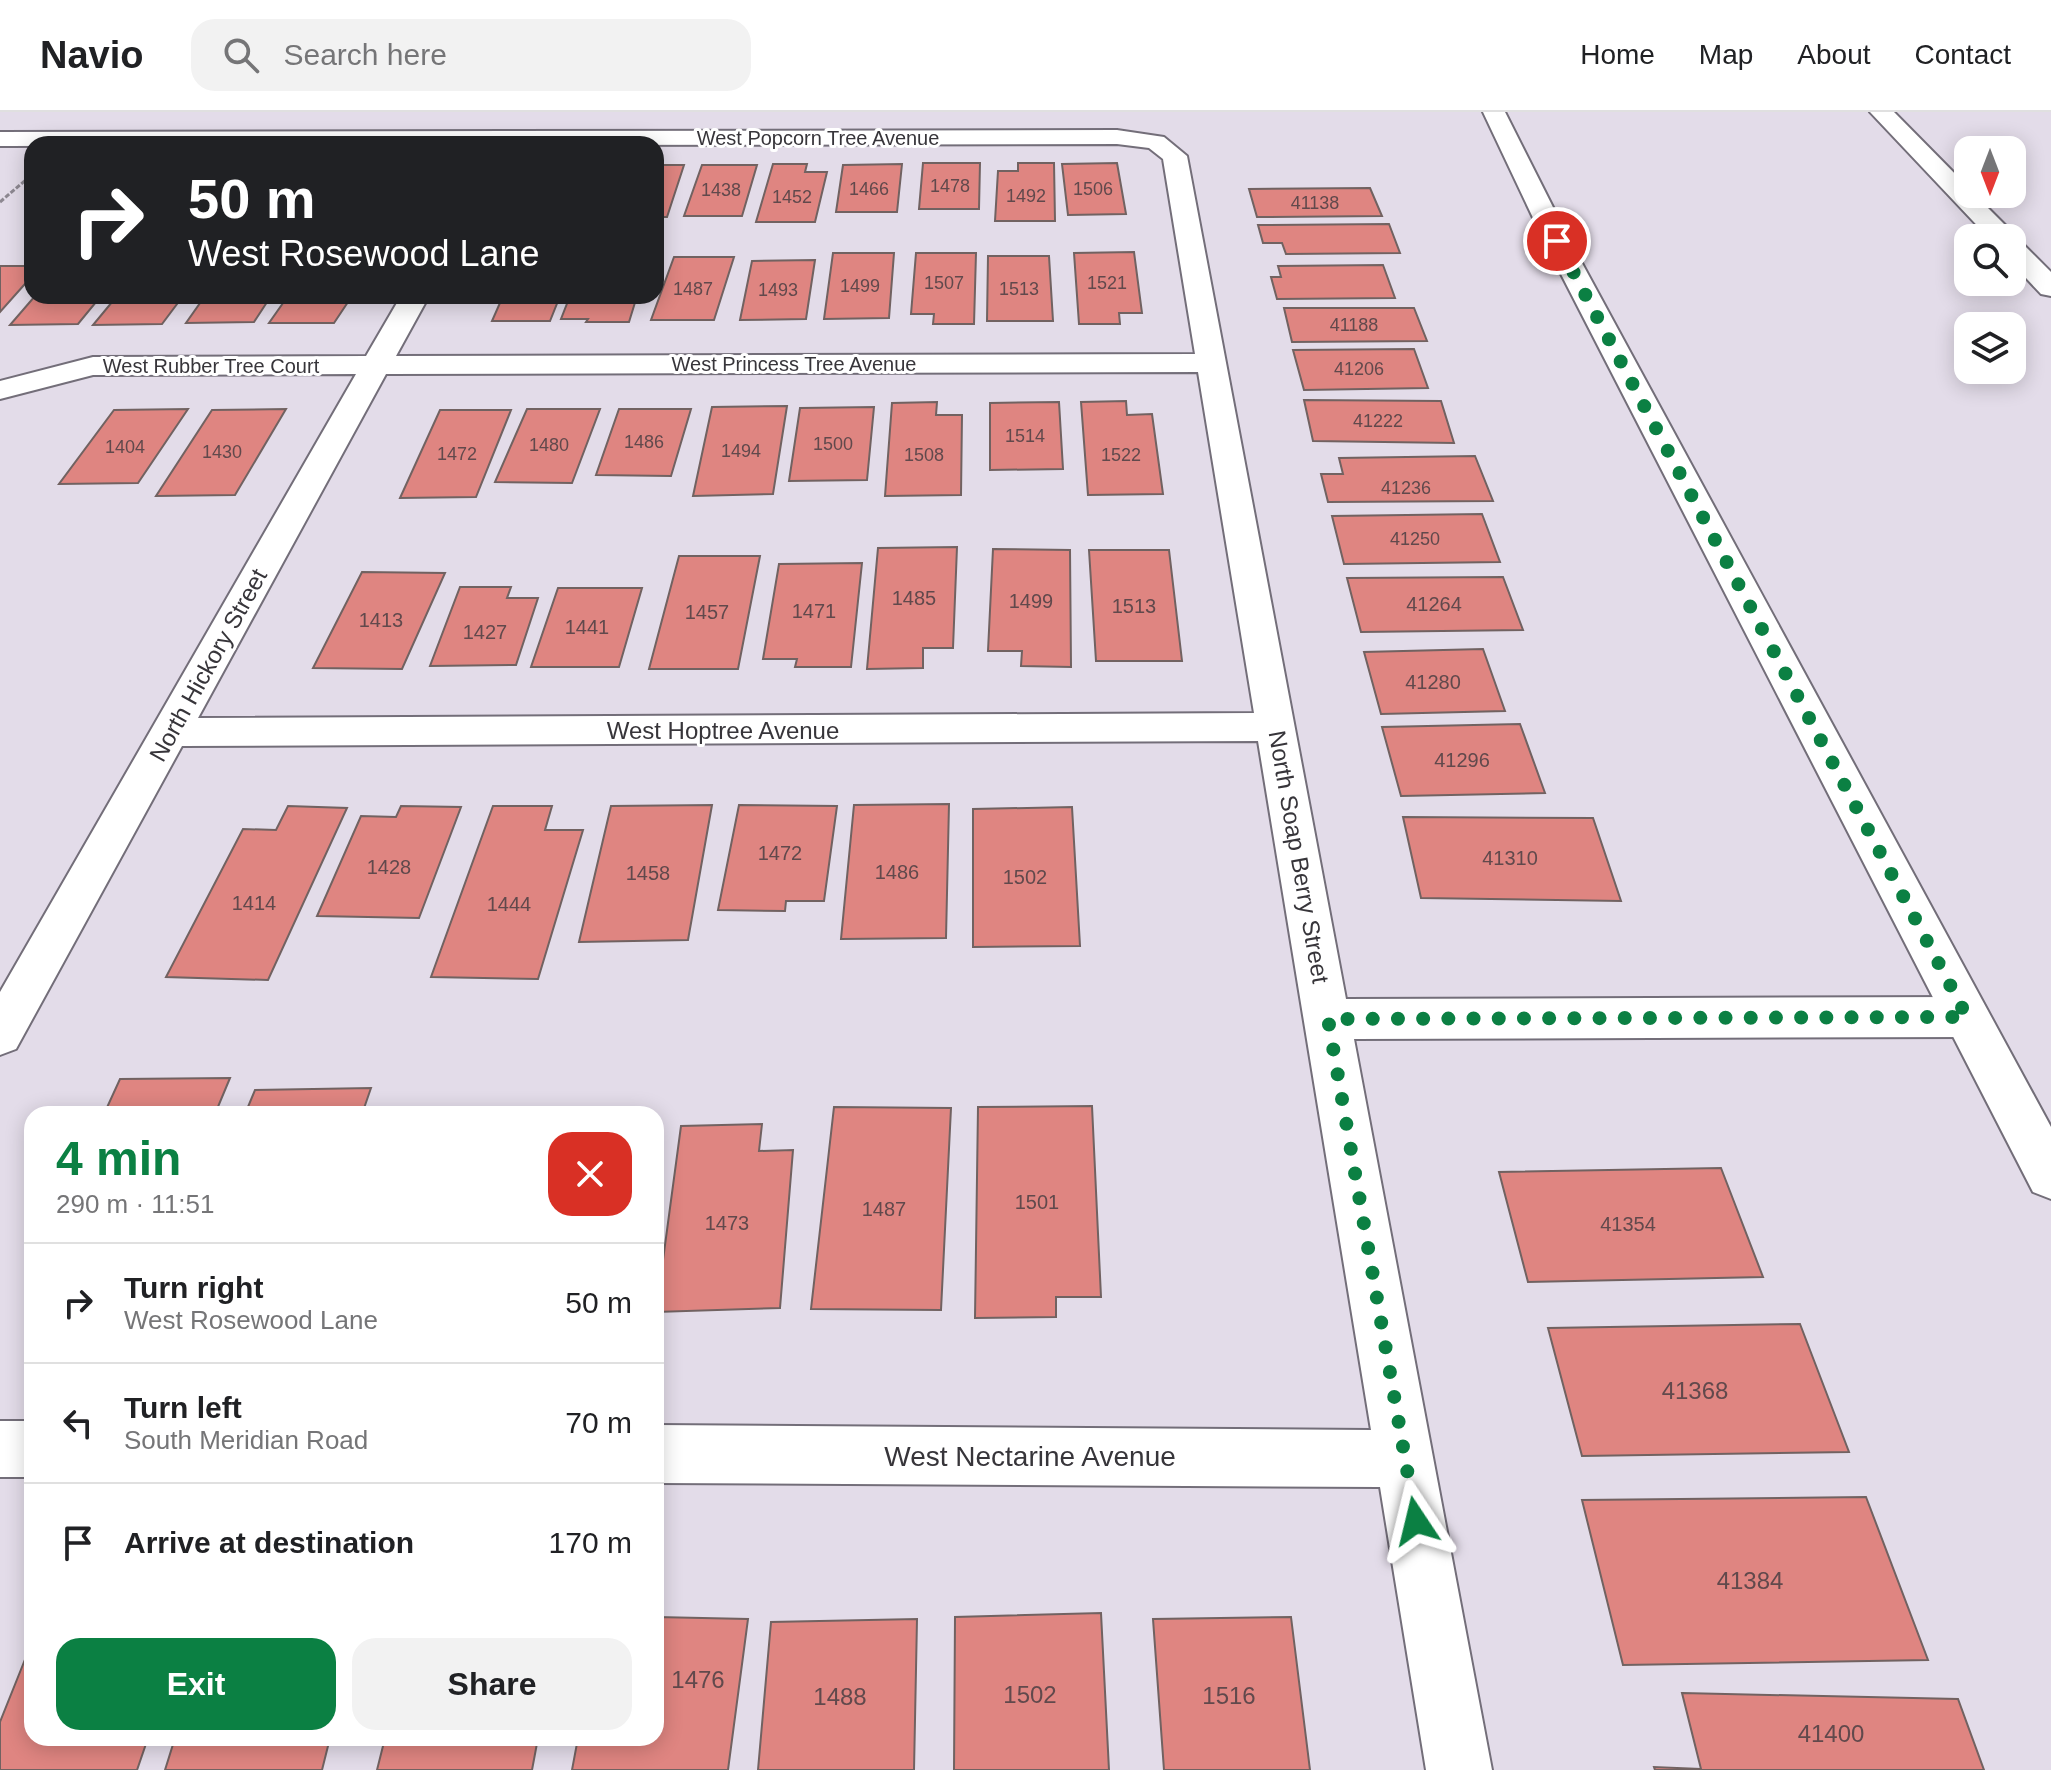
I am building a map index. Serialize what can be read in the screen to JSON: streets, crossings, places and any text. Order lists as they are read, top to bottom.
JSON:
{
  "streets": {
    "street": [
      "West Popcorn Tree Avenue",
      "West Princess Tree Avenue",
      "West Rubber Tree Court",
      "North Hickory Street",
      "West Hoptree Avenue",
      "North Soap Berry Street",
      "West Nectarine Avenue"
    ]
  },
  "crossings": [
    ["West Popcorn Tree Avenue", "North Soap Berry Street"],
    ["West Princess Tree Avenue", "West Rubber Tree Court"],
    ["West Princess Tree Avenue", "North Hickory Street"],
    ["West Princess Tree Avenue", "North Soap Berry Street"],
    ["West Rubber Tree Court", "North Hickory Street"],
    ["North Hickory Street", "West Hoptree Avenue"],
    ["West Hoptree Avenue", "North Soap Berry Street"],
    ["North Soap Berry Street", "West Nectarine Avenue"]
  ],
  "house_numbers": [
    "1478",
    "1466",
    "1506",
    "1438",
    "1492",
    "1452",
    "41138",
    "1507",
    "1521",
    "1499",
    "1487",
    "1513",
    "1493",
    "41188",
    "41206",
    "41222",
    "1514",
    "1486",
    "1500",
    "1480",
    "1404",
    "1494",
    "1430",
    "1472",
    "1508",
    "1522",
    "41236",
    "41250",
    "1485",
    "1499",
    "41264",
    "1513",
    "1471",
    "1457",
    "1413",
    "1441",
    "1427",
    "41280",
    "41296",
    "1472",
    "41310",
    "1428",
    "1486",
    "1458",
    "1502",
    "1414",
    "1444",
    "1501",
    "1487",
    "1473",
    "41354",
    "41368",
    "41384",
    "1476",
    "1502",
    "1516",
    "1488",
    "41400"
  ],
  "north": "bottom",
  "page": {
    "header": "Navio",
    "search": "Search here",
    "nav": [
      "Home",
      "Map",
      "About",
      "Contact"
    ],
    "turn": ["50 m", "West Rosewood Lane"],
    "heading": ["4 min", "290 m · 11:51"],
    "list": [
      {
        "name": "Turn right",
        "note": "West Rosewood Lane",
        "value": "50 m"
      },
      {
        "name": "Turn left",
        "note": "South Meridian Road",
        "value": "70 m"
      },
      {
        "name": "Arrive at destination",
        "value": "170 m"
      }
    ],
    "buttons": ["Exit", "Share"]
  }
}
